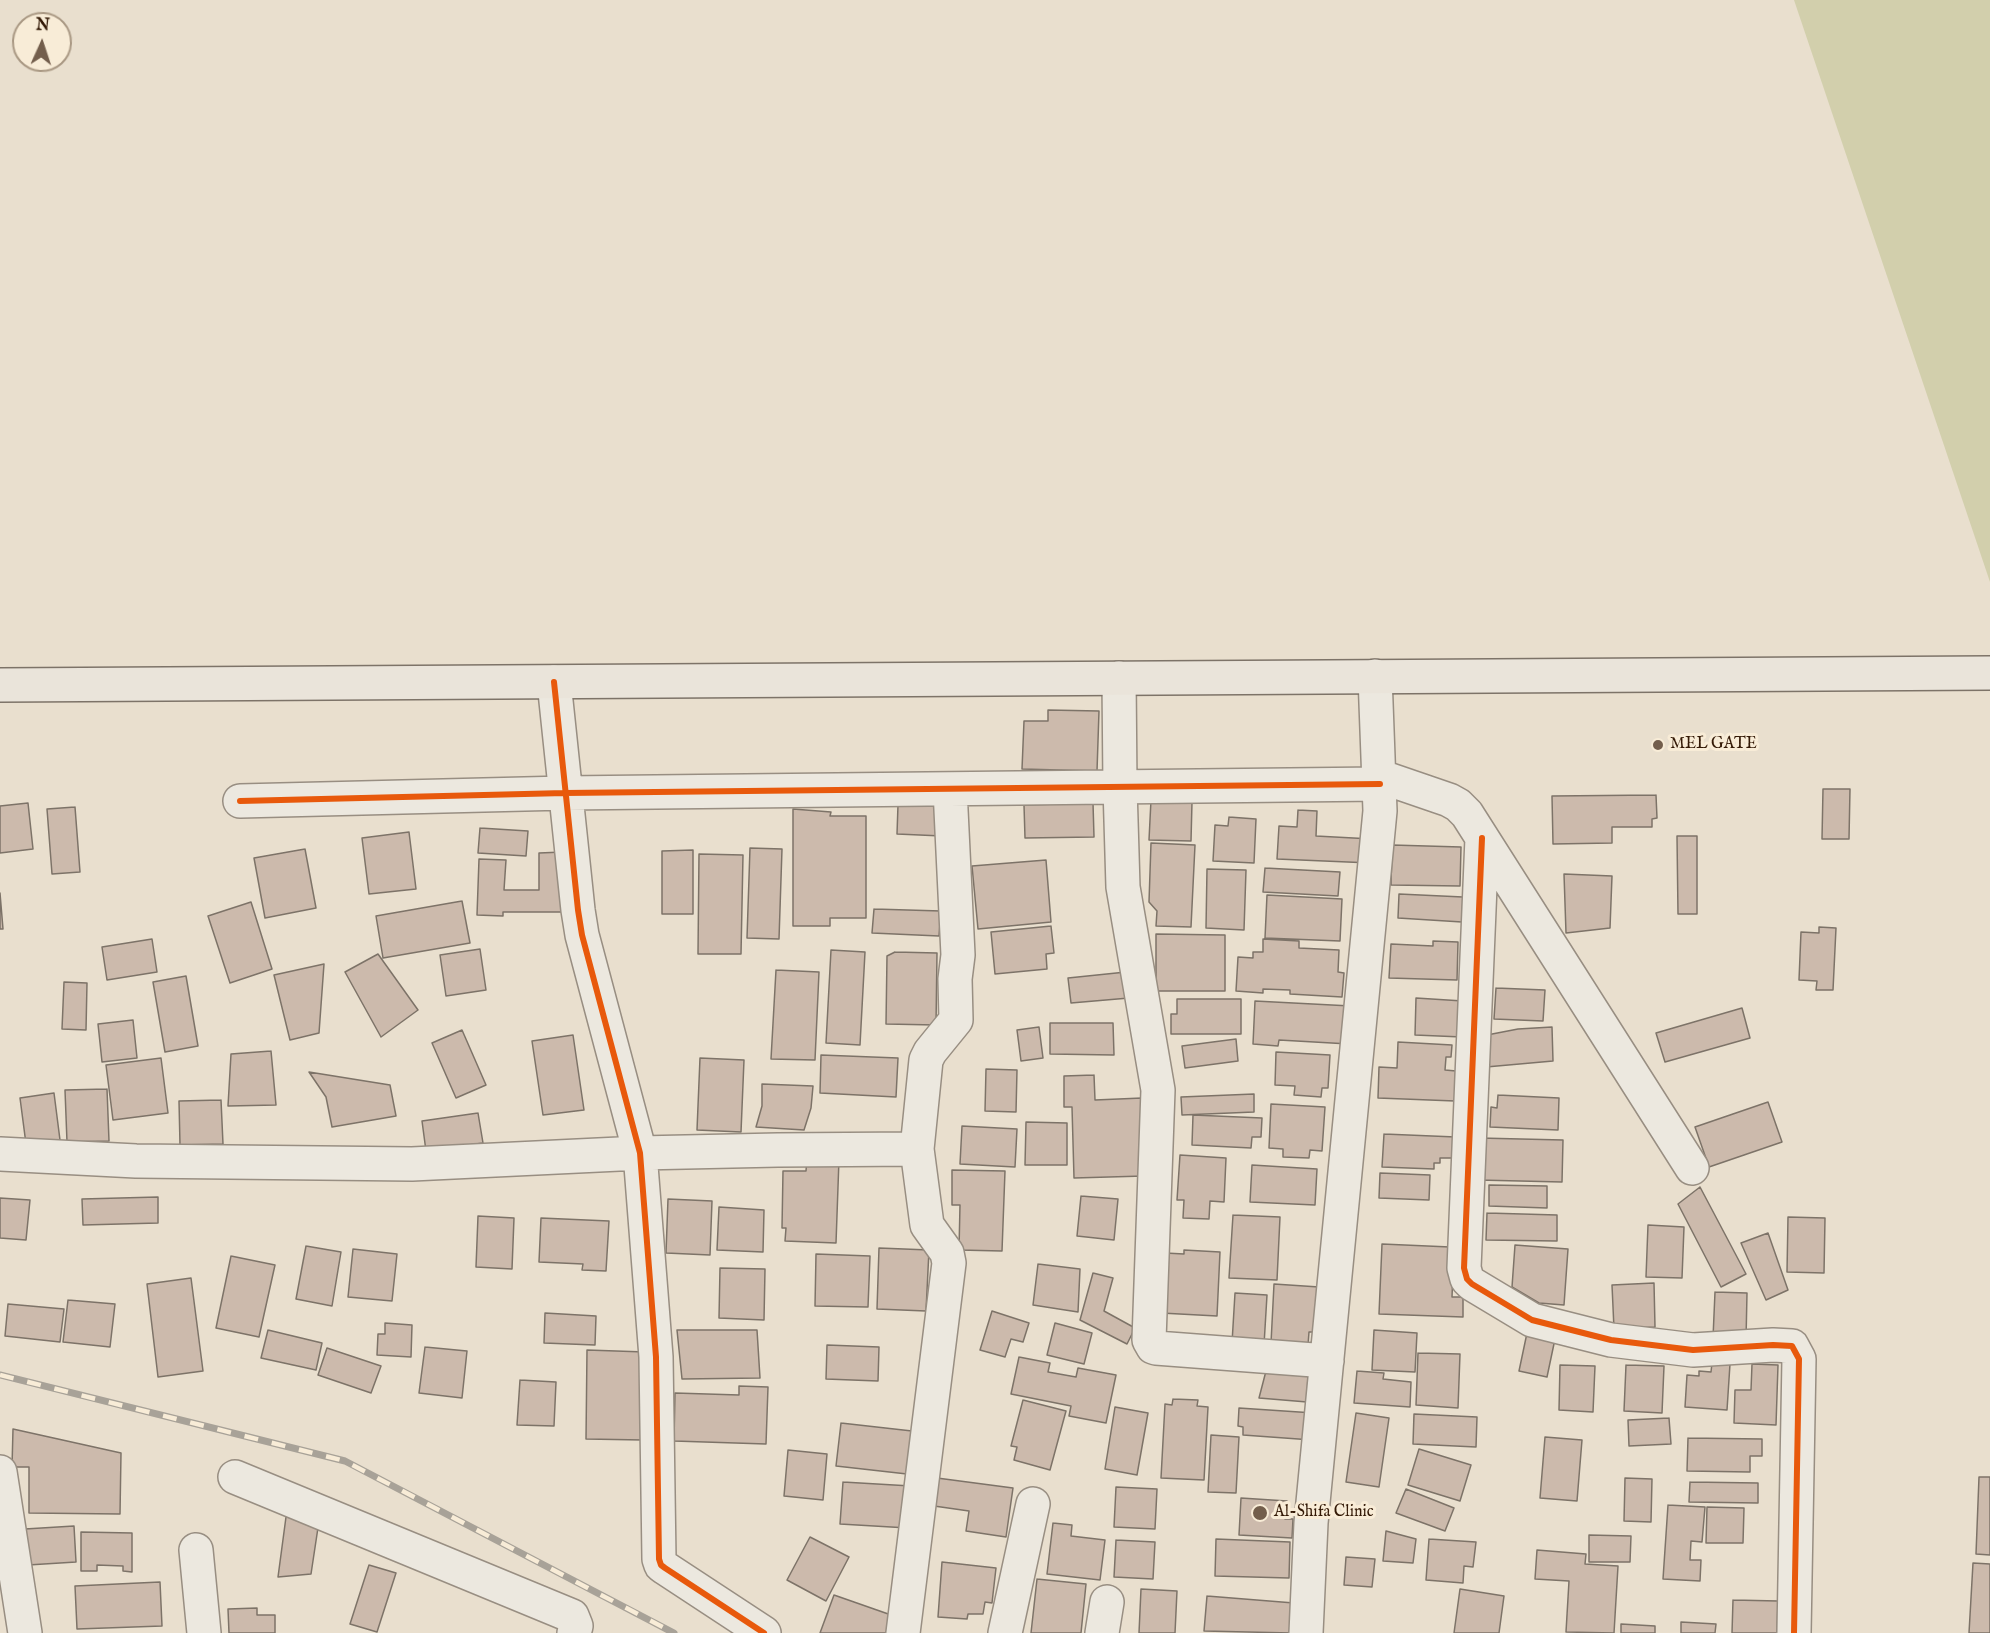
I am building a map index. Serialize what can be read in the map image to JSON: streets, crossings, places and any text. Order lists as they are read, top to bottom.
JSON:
{
  "places": ["MEL GATE", "Al-Shifa Clinic"],
  "north": "top"
}
